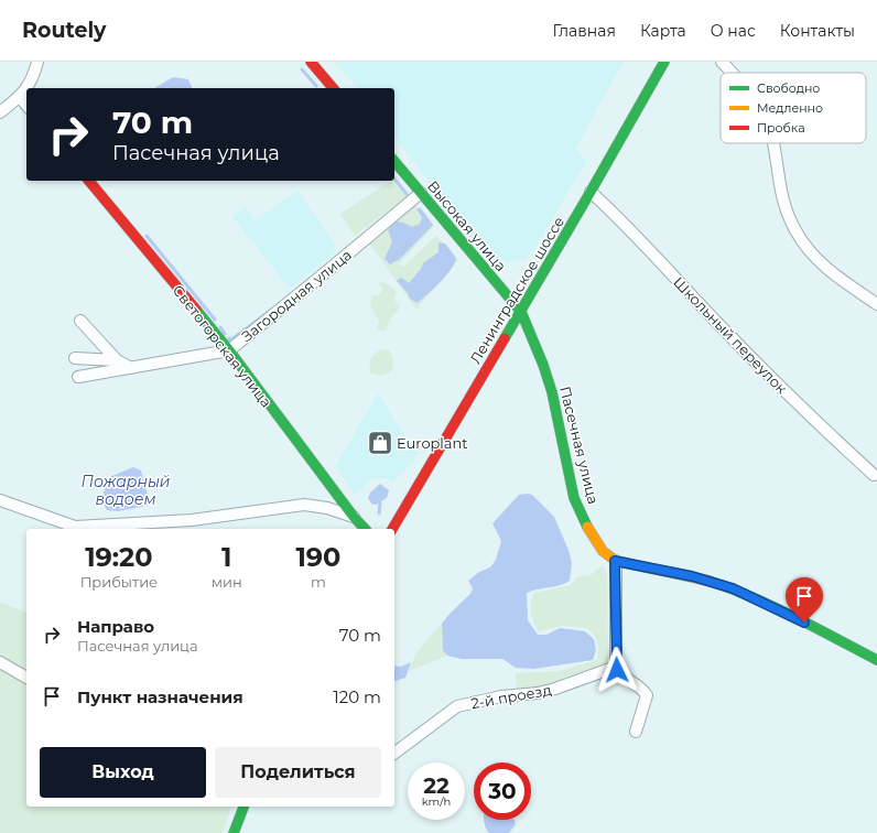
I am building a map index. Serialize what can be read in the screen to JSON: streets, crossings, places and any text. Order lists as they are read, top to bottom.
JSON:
{
  "streets": {
    "street": [
      "Высокая улица",
      "Ленинградское шоссе",
      "Загородная улица",
      "Школьный переулок",
      "Светогорская улица",
      "Пасечная улица",
      "2-й проезд"
    ]
  },
  "crossings": [
    ["Высокая улица", "Ленинградское шоссе"],
    ["Высокая улица", "Загородная улица"],
    ["Высокая улица", "Пасечная улица"],
    ["Ленинградское шоссе", "Школьный переулок"],
    ["Ленинградское шоссе", "Пасечная улица"],
    ["Загородная улица", "Светогорская улица"]
  ],
  "water": ["Пожарный водоем"],
  "places": {
    "shop": ["Europlant"]
  },
  "legend": ["Свободно", "Медленно", "Пробка"],
  "page": {
    "header": "Routely",
    "nav": [
      "Главная",
      "Карта",
      "О нас",
      "Контакты"
    ],
    "turn": ["70 m", "Пасечная улица"],
    "eta": [
      "19:20",
      "Прибытие",
      "1",
      "мин",
      "190",
      "m"
    ],
    "list": [
      {
        "name": "Направо",
        "note": "Пасечная улица",
        "value": "70 m"
      },
      {
        "name": "Пункт назначения",
        "value": "120 m"
      }
    ],
    "buttons": ["Выход", "Поделиться"],
    "speed": "22 km/h",
    "limit": "30"
  }
}
